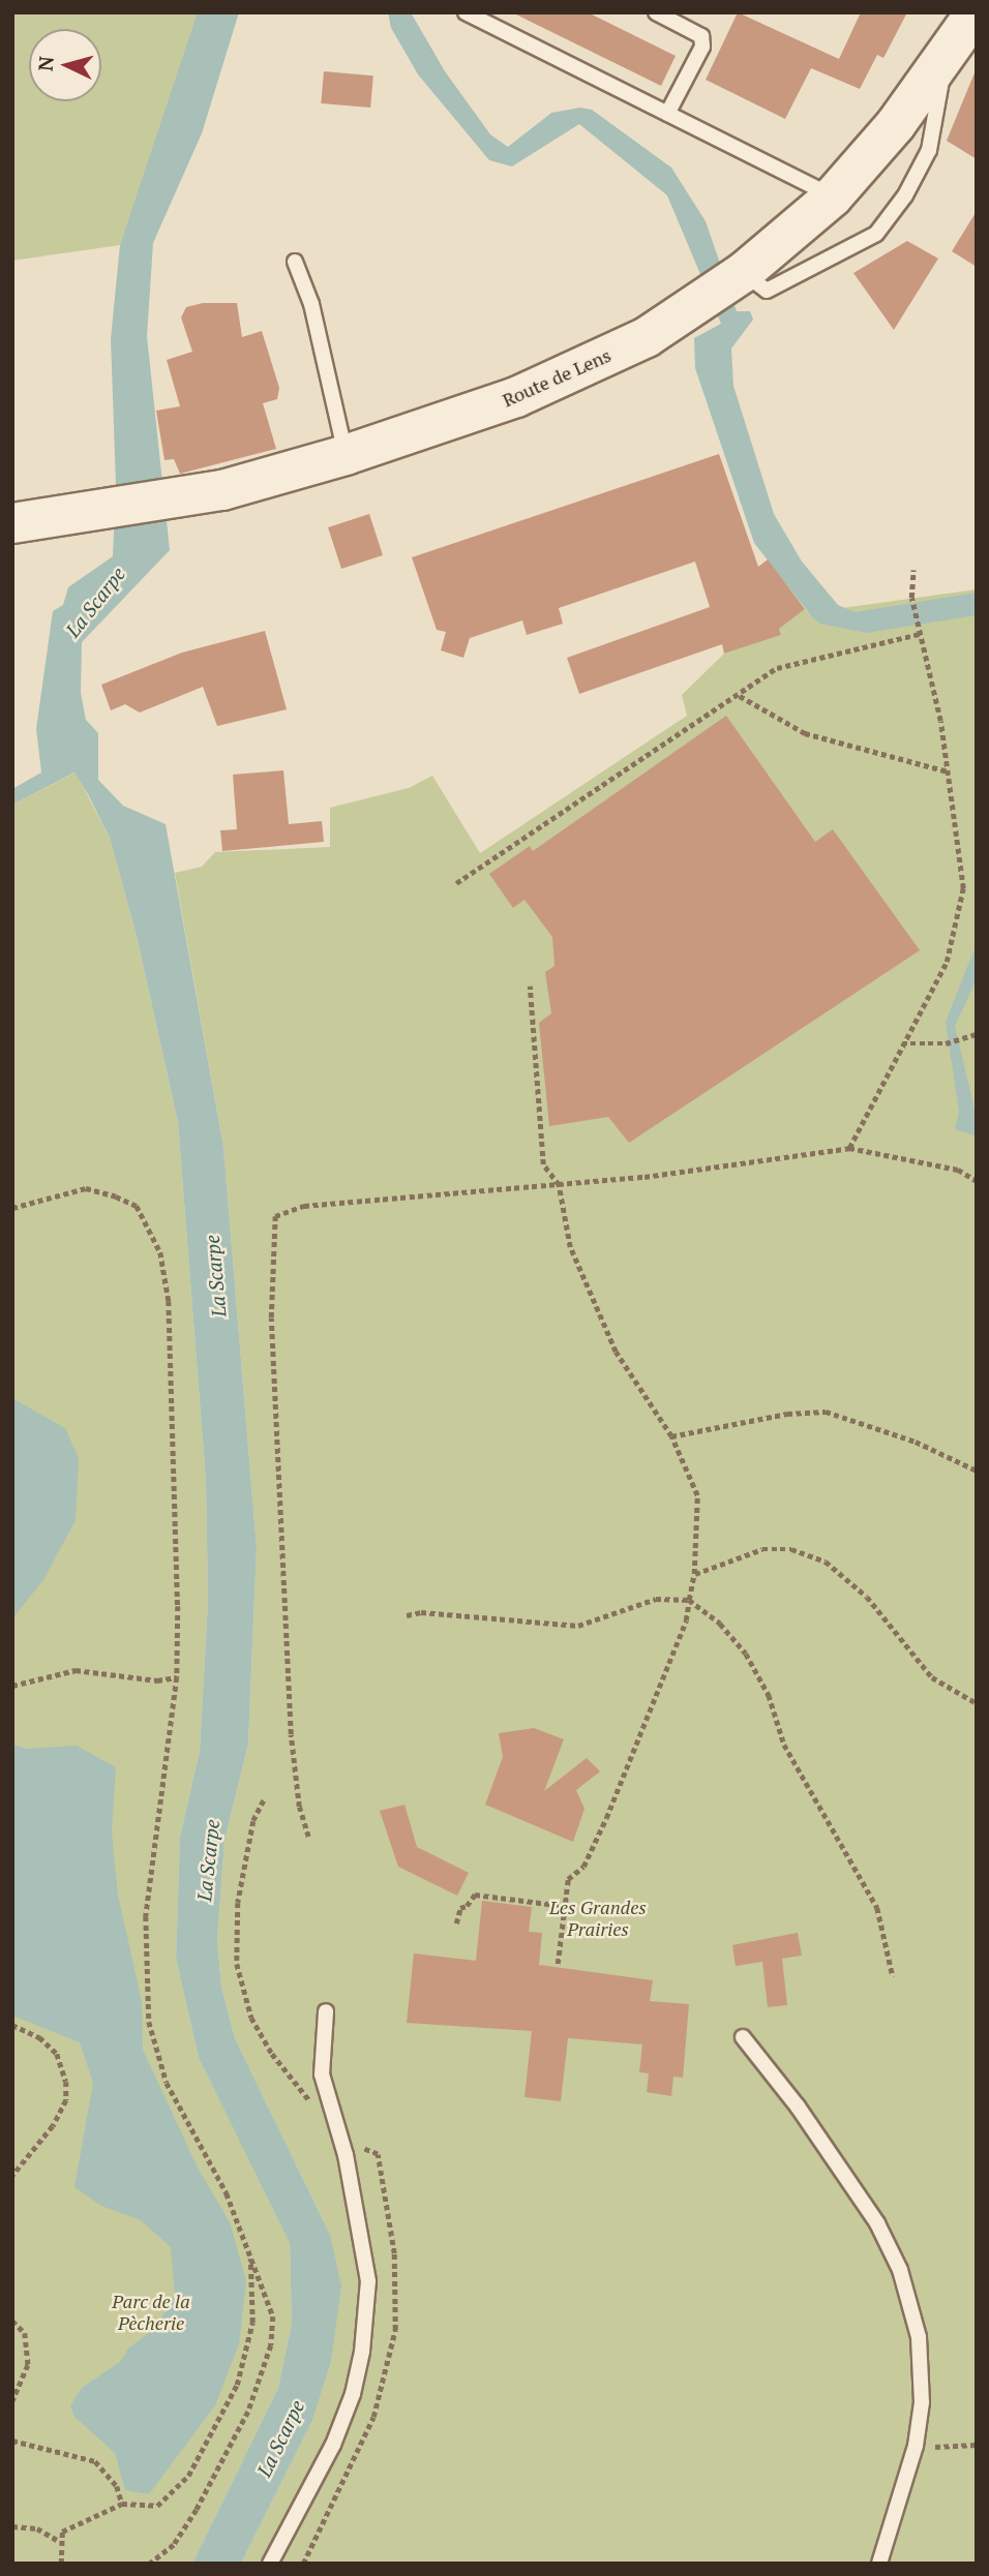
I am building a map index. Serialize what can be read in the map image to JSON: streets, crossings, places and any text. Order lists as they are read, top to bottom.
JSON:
{
  "streets": {
    "main road": ["Route de Lens"]
  },
  "water": ["La Scarpe"],
  "parks": ["Les Grandes Prairies", "Parc de la Pècherie"],
  "north": "left"
}
